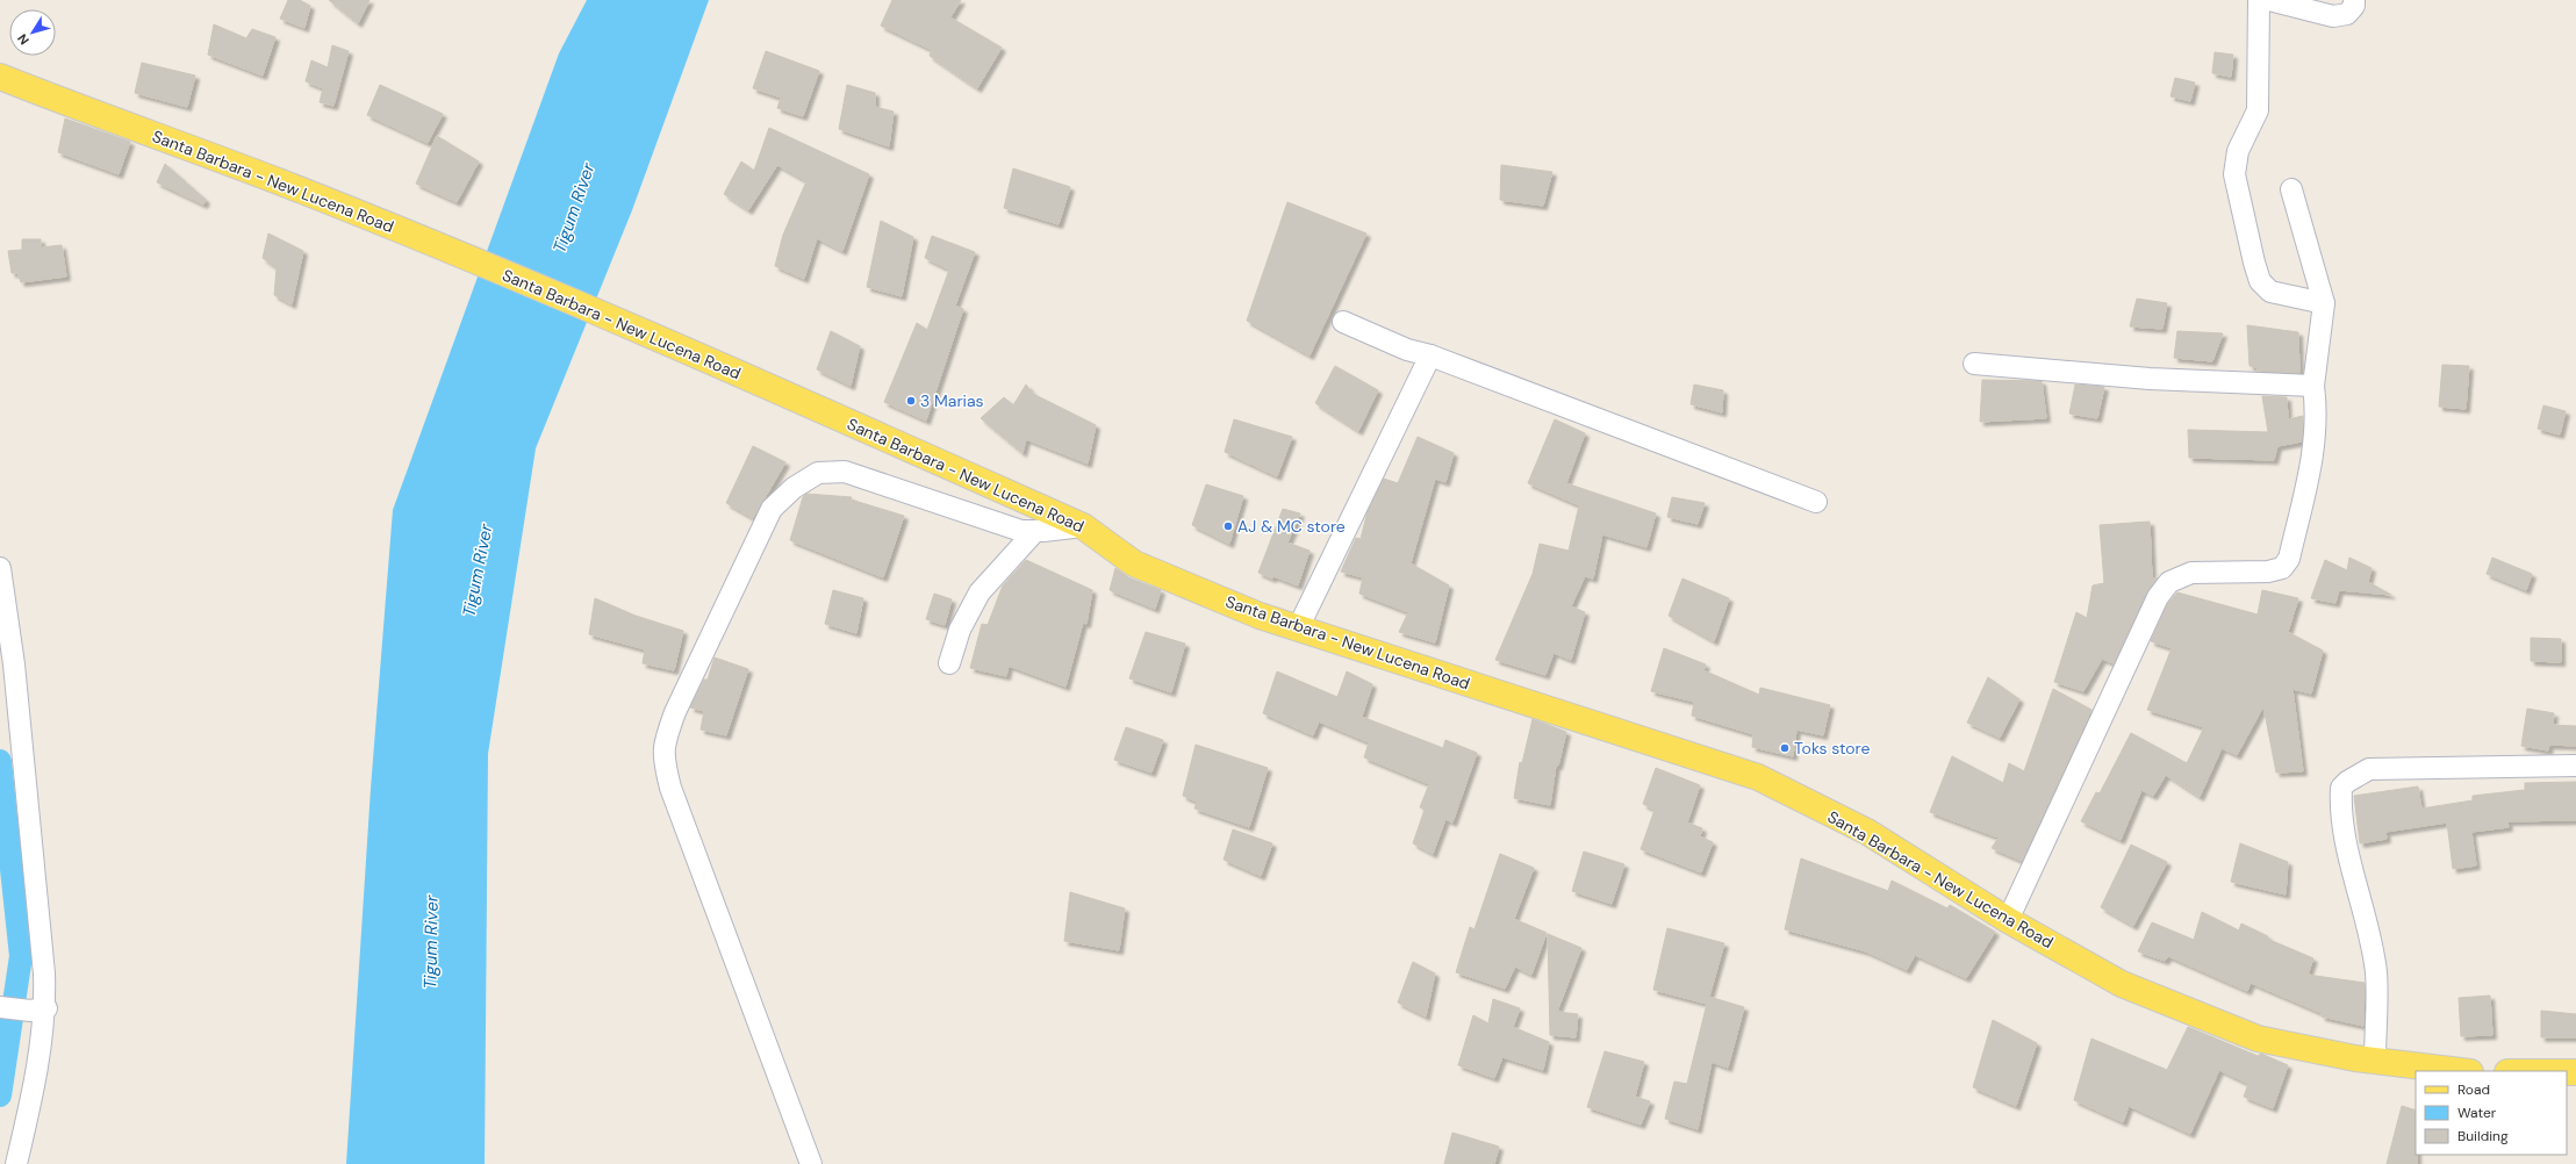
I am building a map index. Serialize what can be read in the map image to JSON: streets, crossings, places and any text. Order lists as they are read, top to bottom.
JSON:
{
  "streets": {
    "main road": ["Santa Barbara - New Lucena Road"]
  },
  "water": ["Tigum River"],
  "places": ["3 Marias", "AJ & MC store", "Toks store"],
  "legend": ["Road", "Water", "Building"],
  "north": "bottom left"
}
